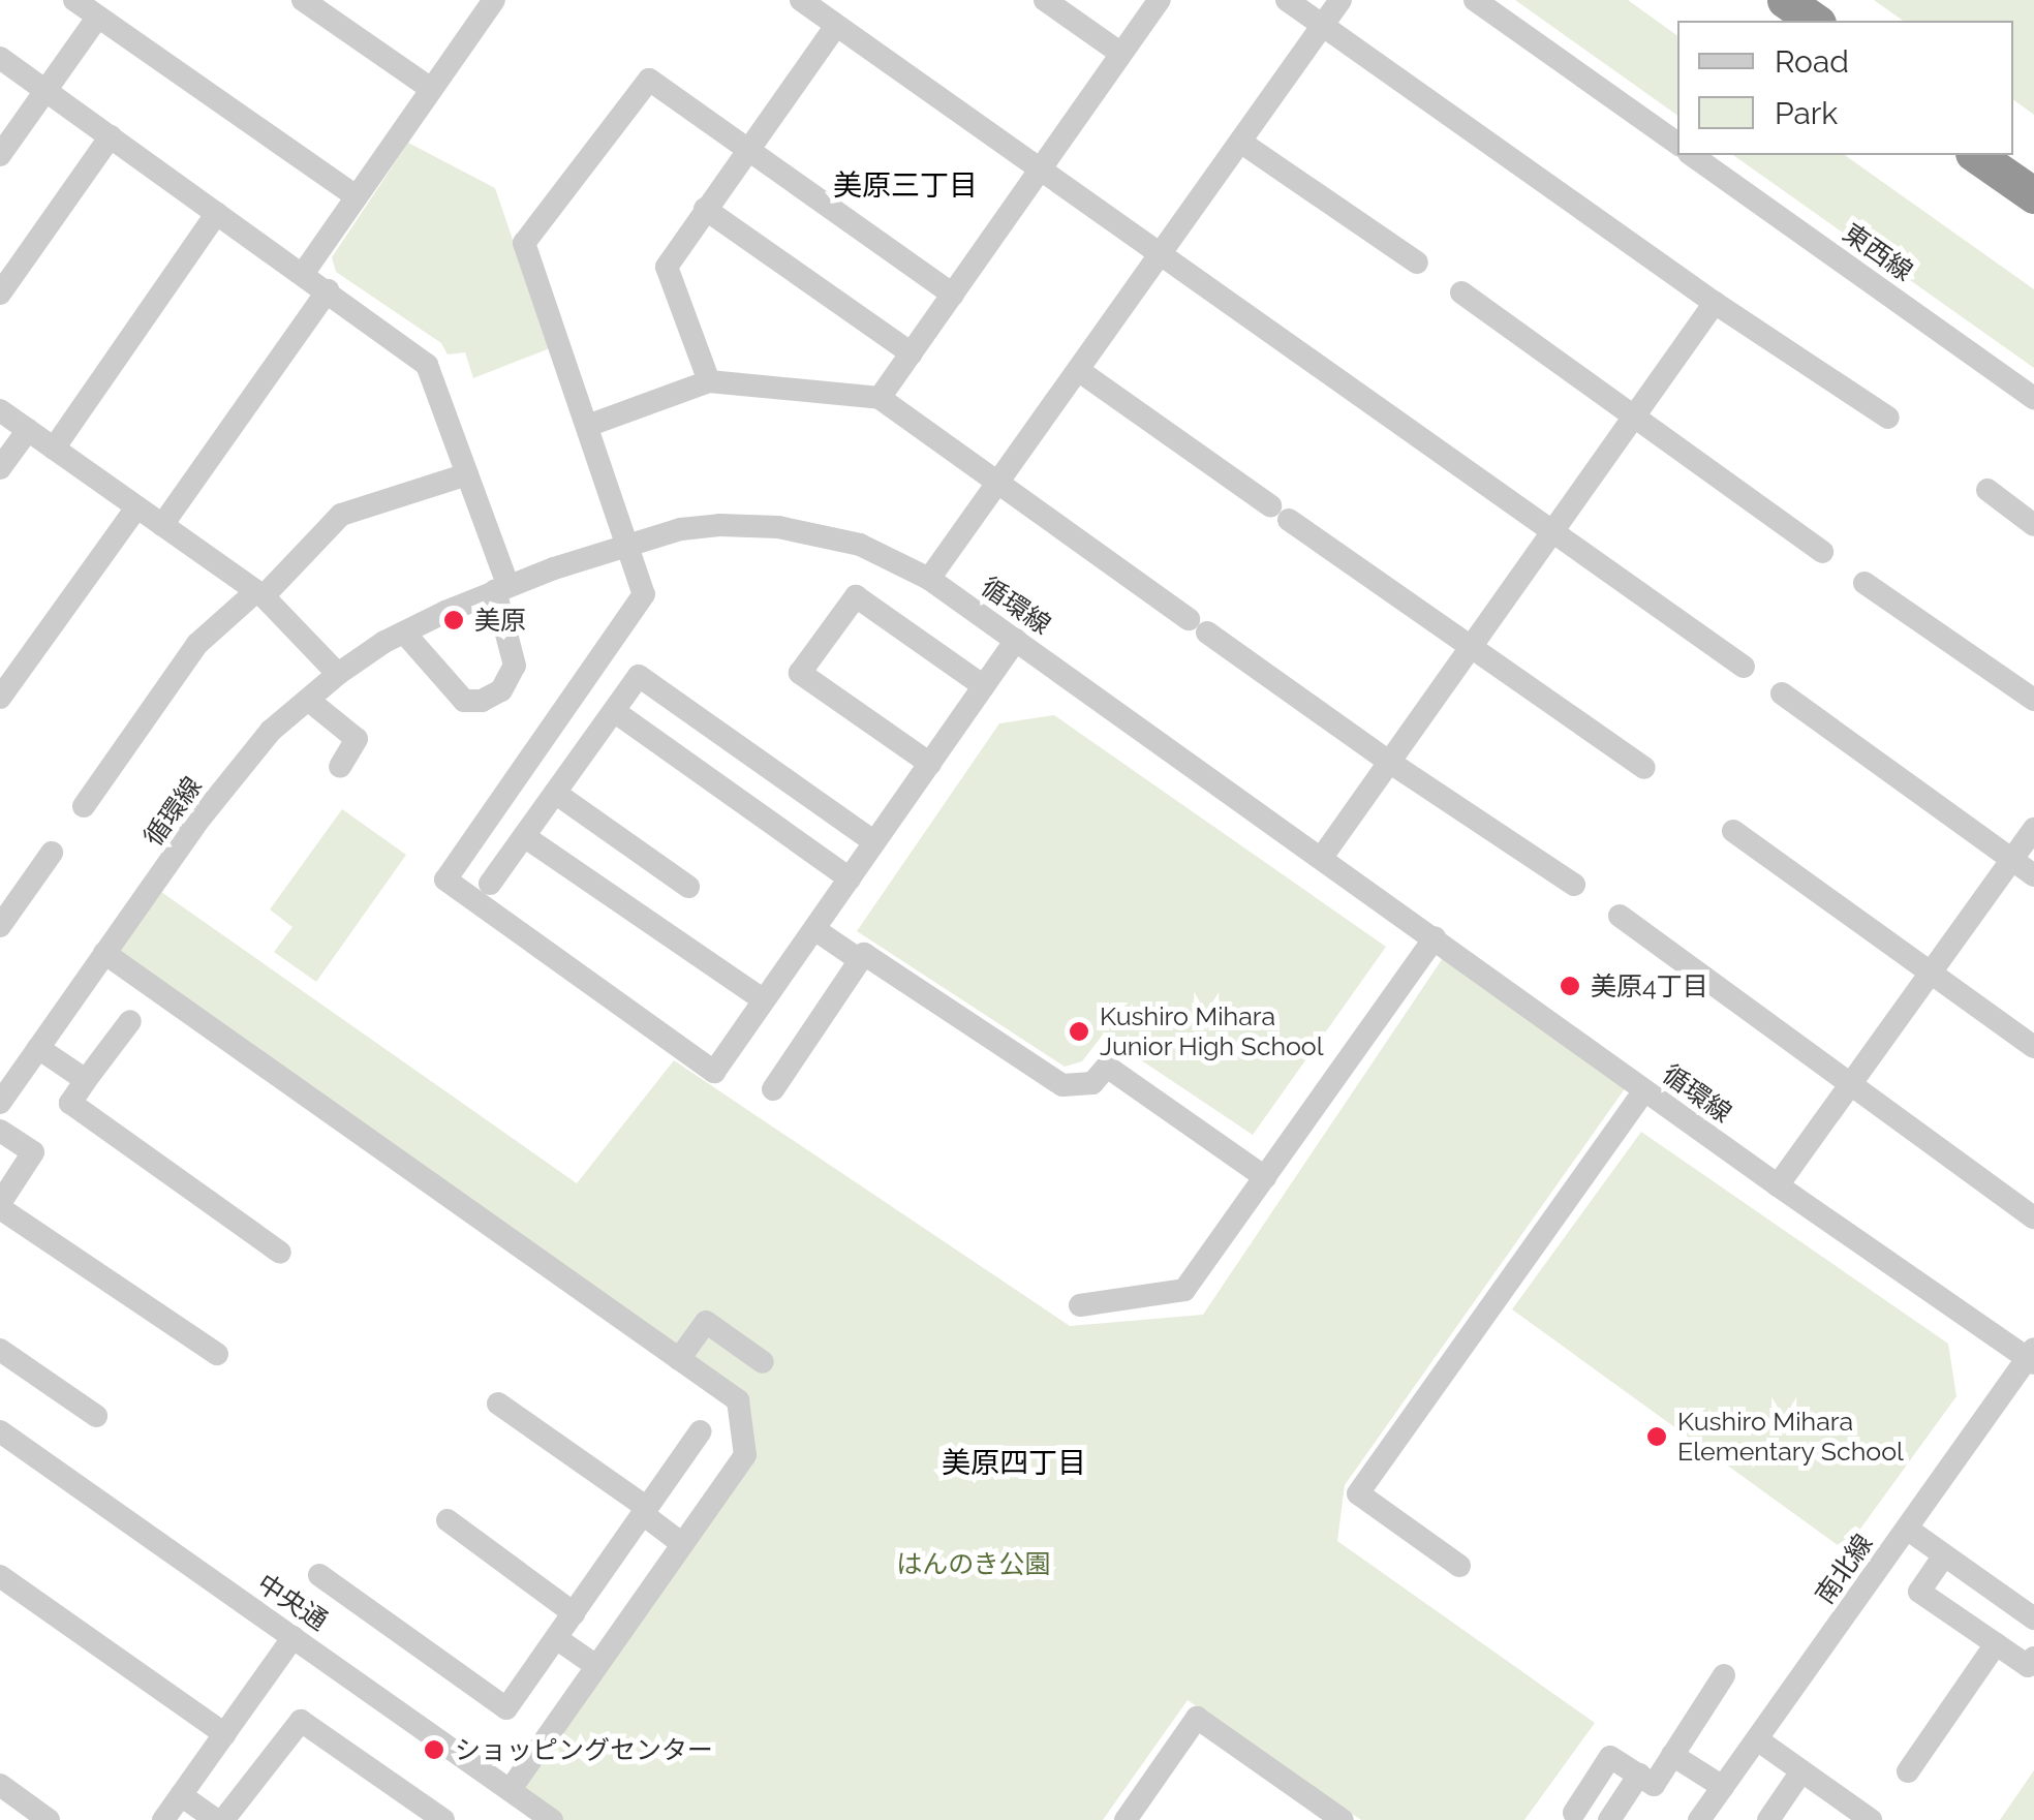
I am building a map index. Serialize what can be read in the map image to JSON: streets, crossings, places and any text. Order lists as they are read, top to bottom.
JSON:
{
  "streets": {
    "street": [
      "東西線",
      "循環線",
      "南北線",
      "中央通"
    ]
  },
  "crossings": [
    ["循環線", "南北線"]
  ],
  "districts": ["美原三丁目", "美原四丁目"],
  "parks": ["はんのき公園"],
  "places": [
    "美原",
    "美原4丁目",
    "Kushiro Mihara Junior High School",
    "Kushiro Mihara Elementary School",
    "ショッピングセンター"
  ],
  "legend": ["Road", "Park"]
}
